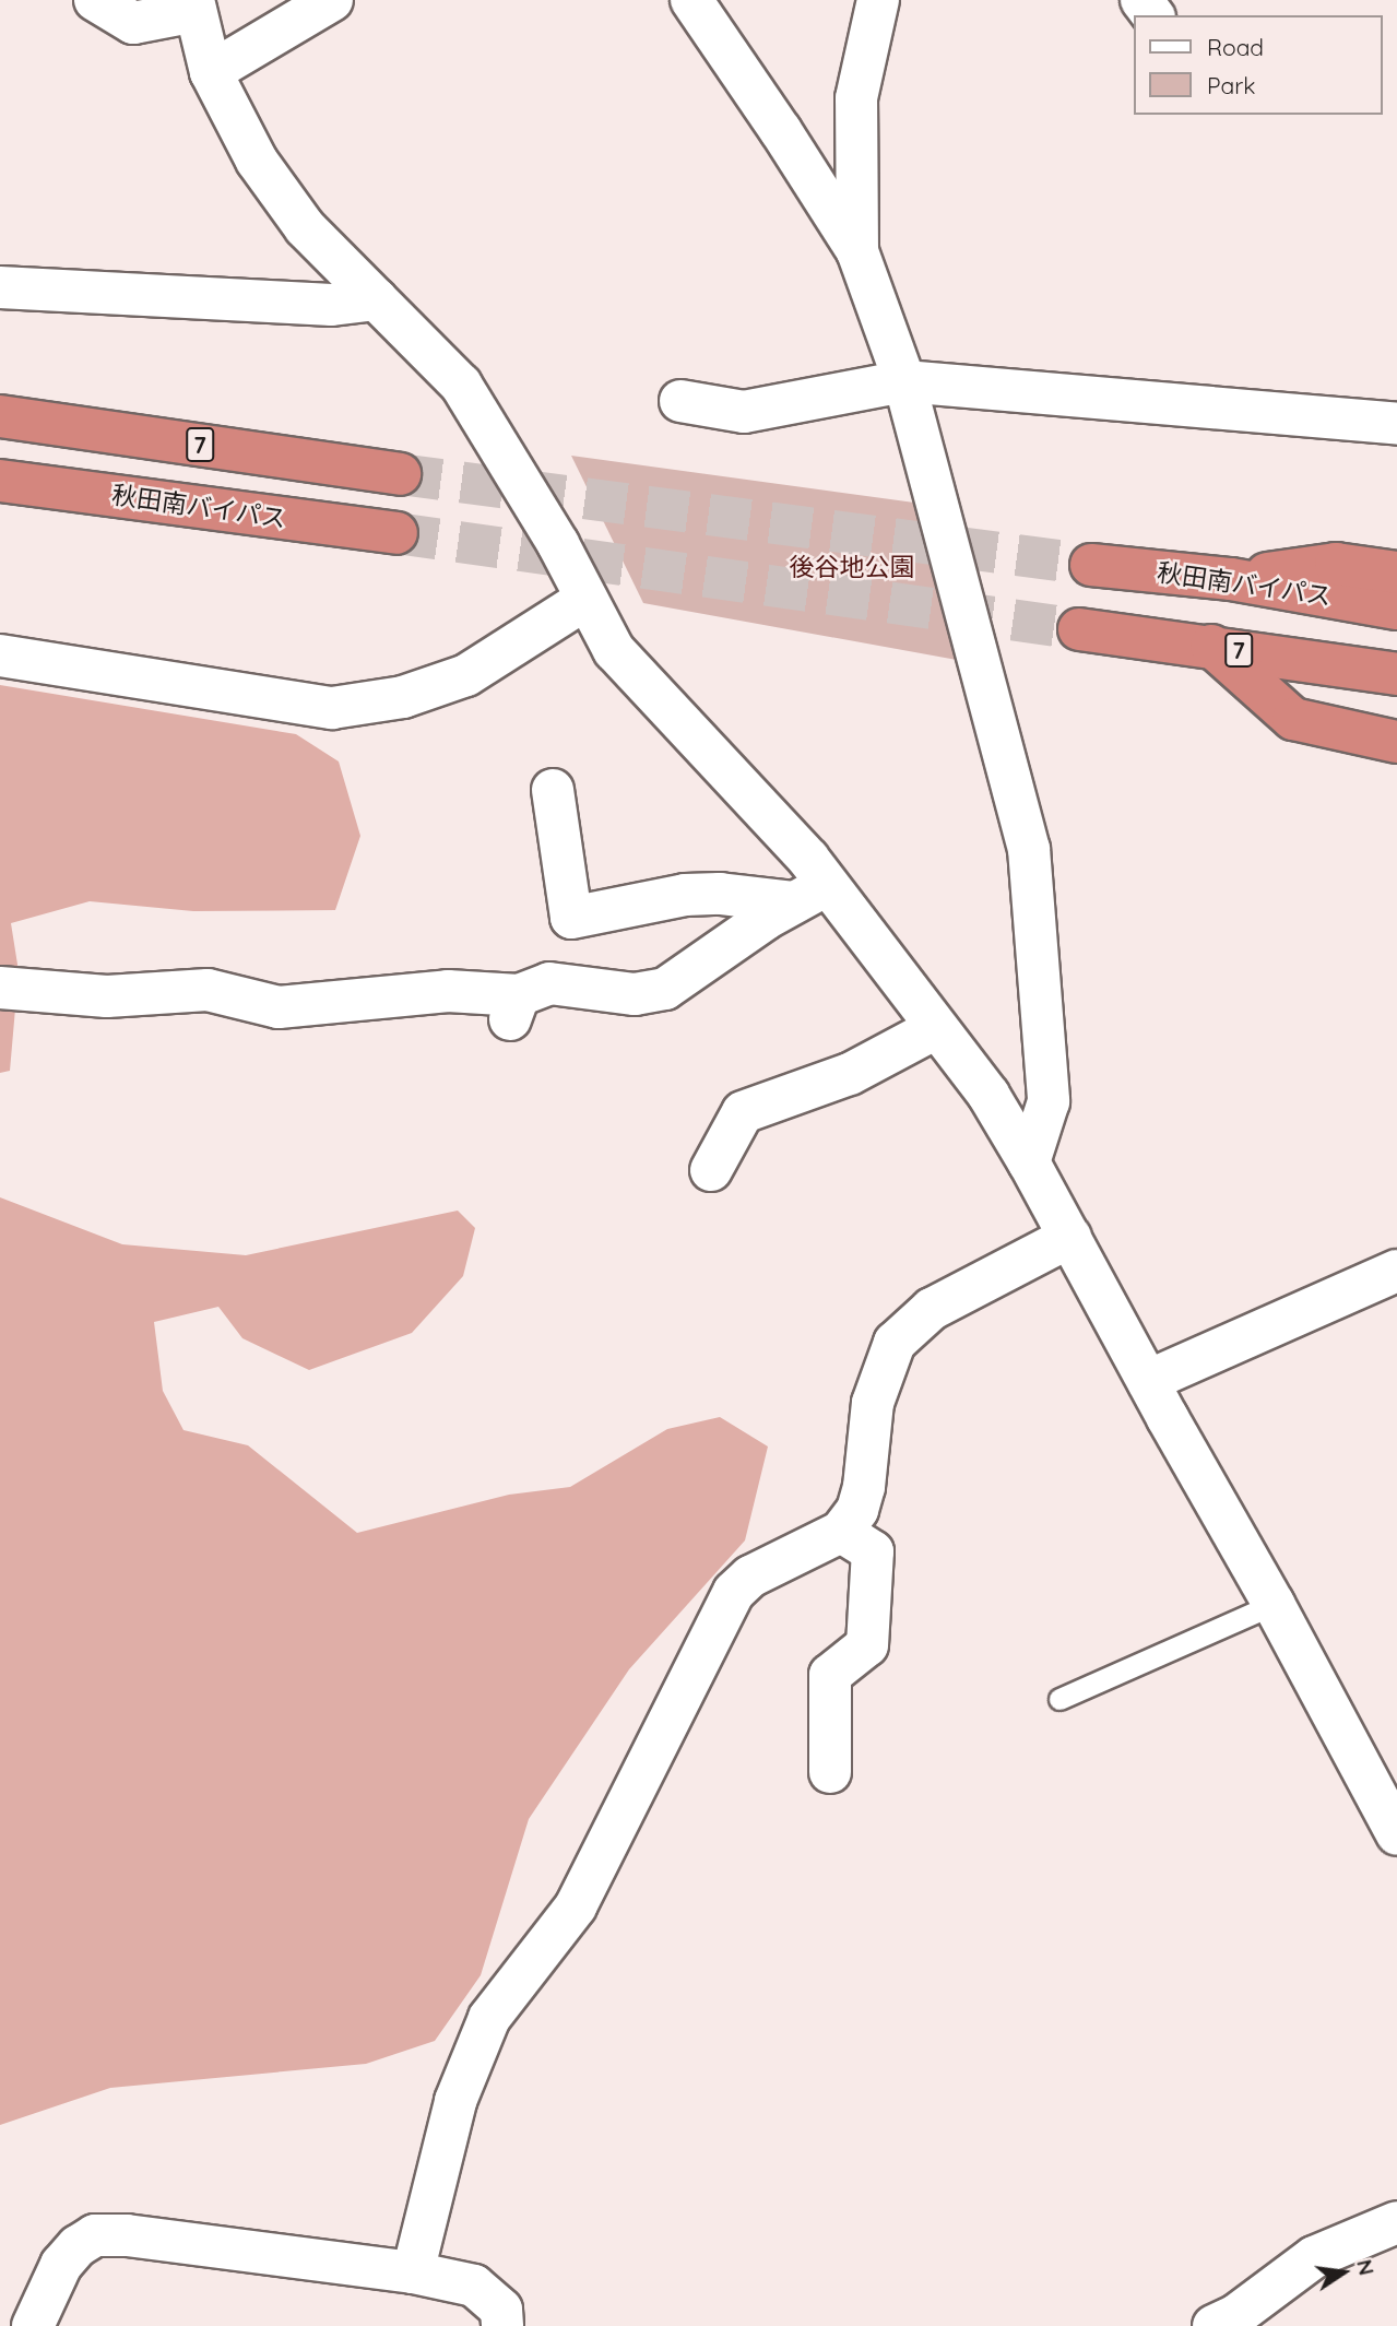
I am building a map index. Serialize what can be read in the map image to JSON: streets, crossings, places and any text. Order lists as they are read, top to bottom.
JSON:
{
  "streets": {
    "highway": ["7", "秋田南バイパス"]
  },
  "parks": ["後谷地公園"],
  "legend": ["Road", "Park"],
  "north": "right"
}
